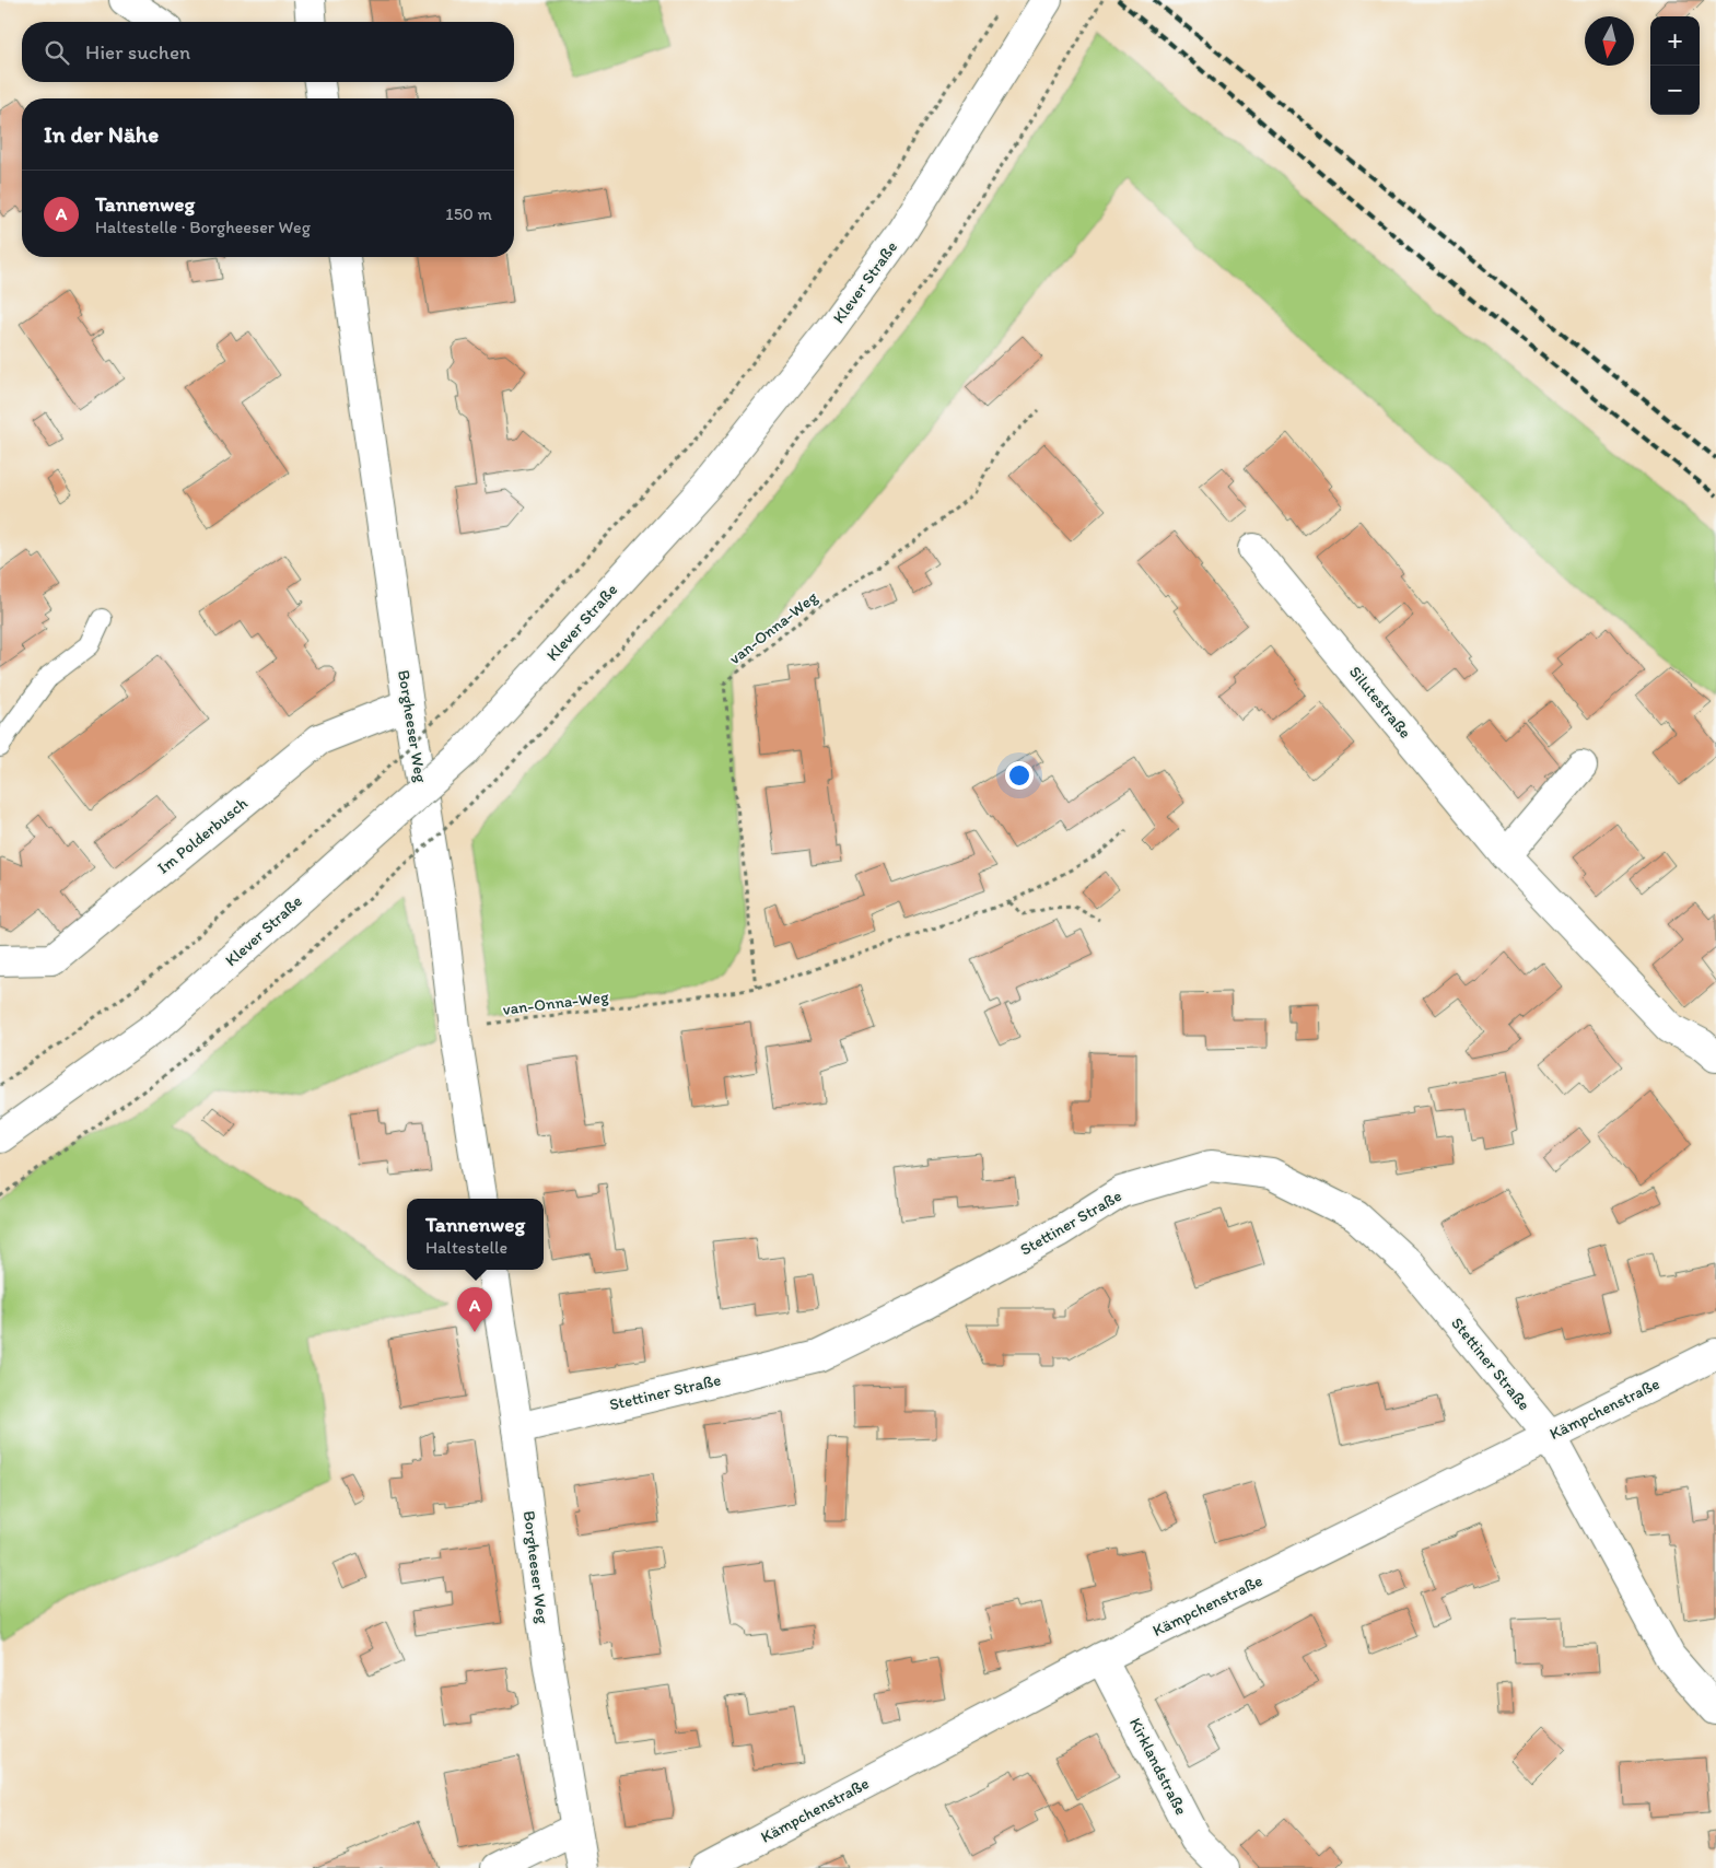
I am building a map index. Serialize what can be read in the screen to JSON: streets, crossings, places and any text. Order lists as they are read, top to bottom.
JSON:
{
  "streets": {
    "street": [
      "Klever Straße",
      "Silutestraße",
      "Borgheeser Weg",
      "Im Polderbusch",
      "Stettiner Straße",
      "Kämpchenstraße",
      "Kirklandstraße"
    ],
    "path": ["van-Onna-Weg"]
  },
  "crossings": [
    ["van-Onna-Weg", "Borgheeser Weg"],
    ["Borgheeser Weg", "Im Polderbusch"],
    ["Borgheeser Weg", "Stettiner Straße"],
    ["Stettiner Straße", "Kämpchenstraße"],
    ["Kämpchenstraße", "Kirklandstraße"]
  ],
  "north": "bottom",
  "page": {
    "map_buttons": ["+", "−"],
    "search": "Hier suchen",
    "heading": "In der Nähe",
    "list": [
      {
        "mark": "A",
        "name": "Tannenweg",
        "note": "Haltestelle · Borgheeser Weg",
        "value": "150 m"
      }
    ],
    "popup": ["Tannenweg", "Haltestelle"],
    "pins": "A"
  }
}
